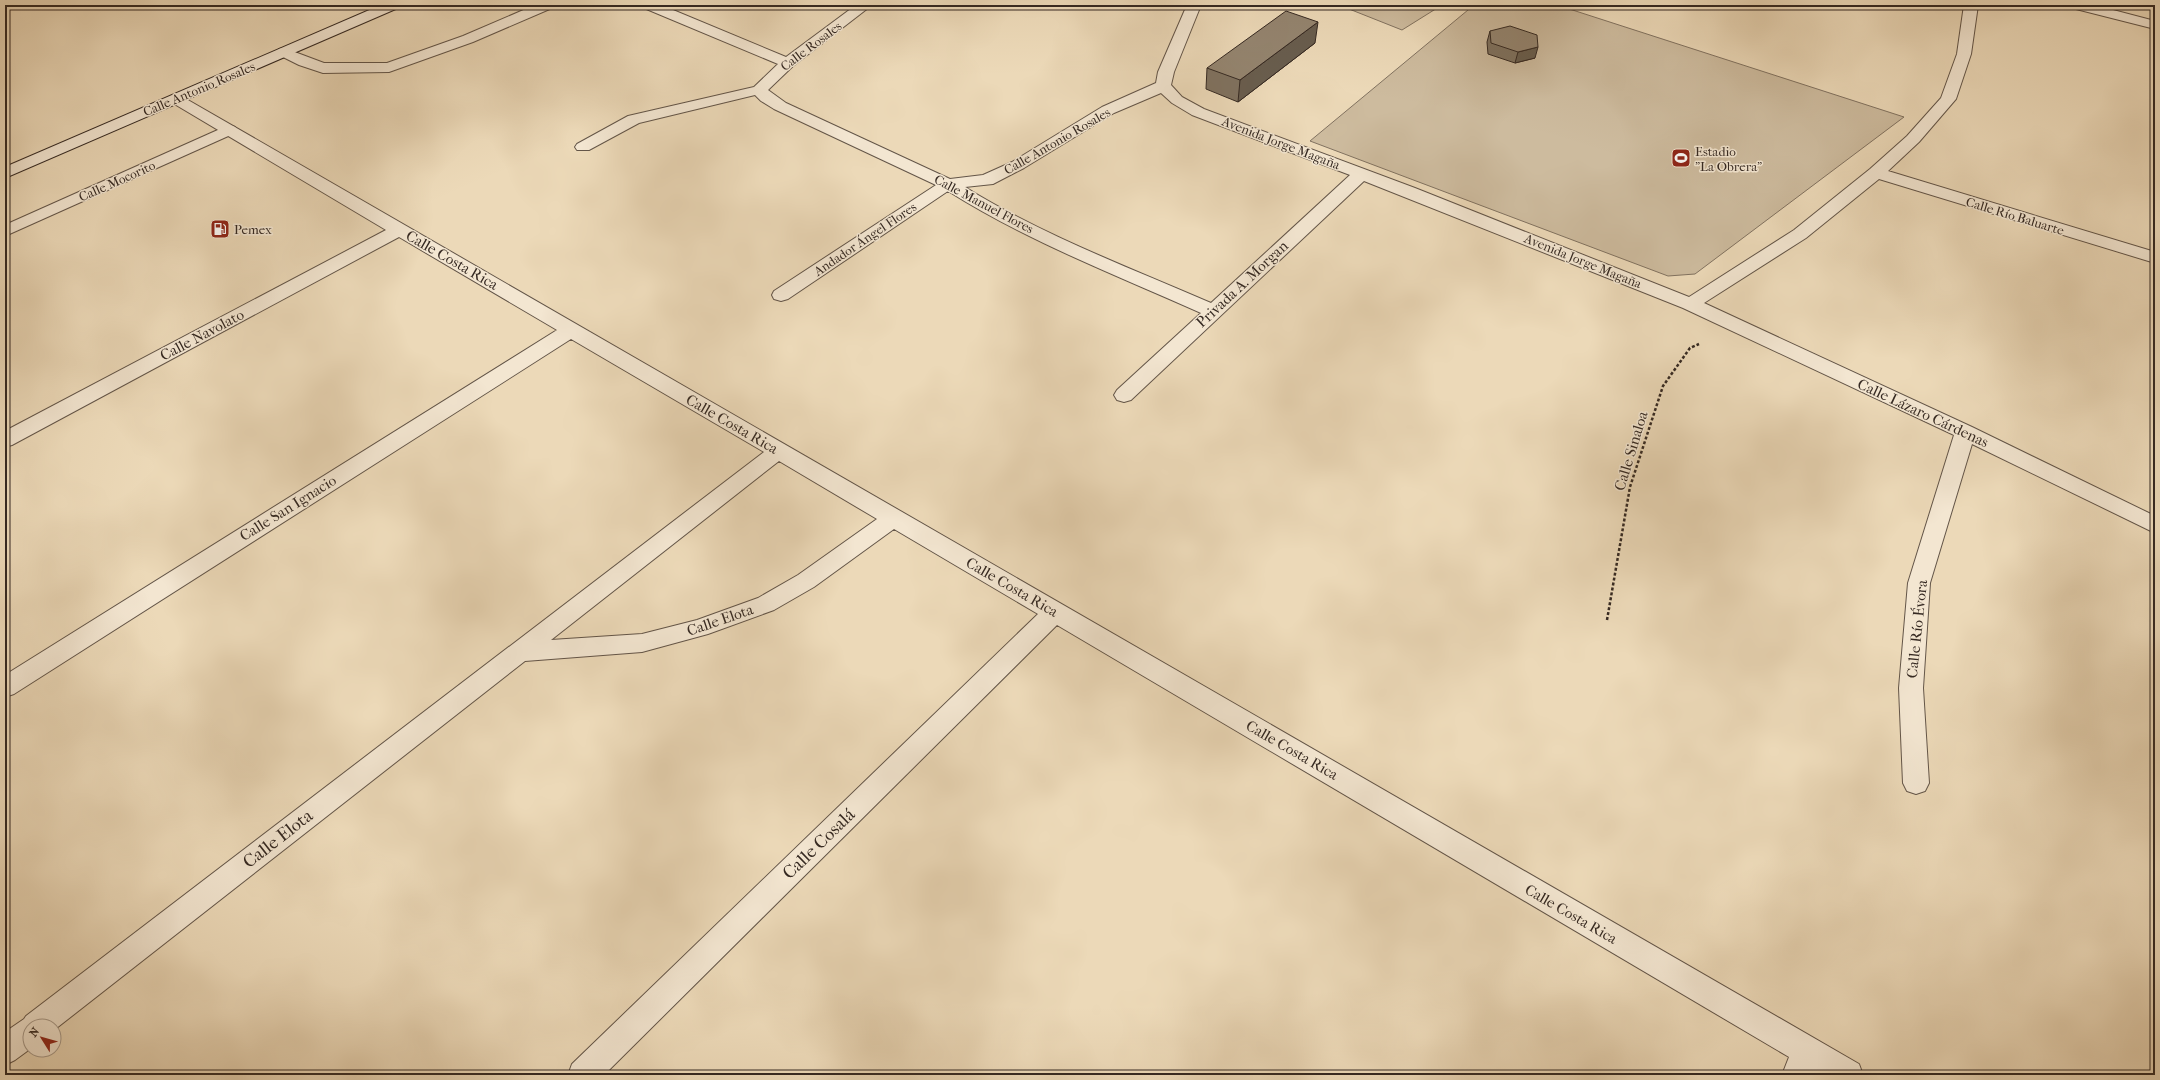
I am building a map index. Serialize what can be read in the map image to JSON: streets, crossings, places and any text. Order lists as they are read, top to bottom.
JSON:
{
  "streets": {
    "street": [
      "Calle Rosales",
      "Calle Antonio Rosales",
      "Avenida Jorge Magaña",
      "Calle Mocorito",
      "Calle Manuel Flores",
      "Calle Río Baluarte",
      "Andador Ángel Flores",
      "Calle Costa Rica",
      "Privada A. Morgan",
      "Calle Navolato",
      "Calle Lázaro Cárdenas",
      "Calle San Ignacio",
      "Calle Elota",
      "Calle Río Évora",
      "Calle Cosalá"
    ],
    "path": ["Calle Sinaloa"]
  },
  "crossings": [
    ["Calle Rosales", "Calle Manuel Flores"],
    ["Calle Antonio Rosales", "Avenida Jorge Magaña"],
    ["Calle Antonio Rosales", "Calle Manuel Flores"],
    ["Calle Antonio Rosales", "Andador Ángel Flores"],
    ["Calle Antonio Rosales", "Calle Costa Rica"],
    ["Avenida Jorge Magaña", "Privada A. Morgan"],
    ["Avenida Jorge Magaña", "Calle Lázaro Cárdenas"],
    ["Calle Mocorito", "Calle Costa Rica"],
    ["Calle Manuel Flores", "Andador Ángel Flores"],
    ["Calle Manuel Flores", "Privada A. Morgan"],
    ["Calle Costa Rica", "Calle Navolato"],
    ["Calle Costa Rica", "Calle San Ignacio"],
    ["Calle Costa Rica", "Calle Elota"],
    ["Calle Costa Rica", "Calle Cosalá"],
    ["Calle Lázaro Cárdenas", "Calle Sinaloa"],
    ["Calle Lázaro Cárdenas", "Calle Río Évora"]
  ],
  "places": {
    "sports": ["Estadio \"La Obrera\""],
    "fuel station": ["Pemex"]
  },
  "north": "top left"
}
